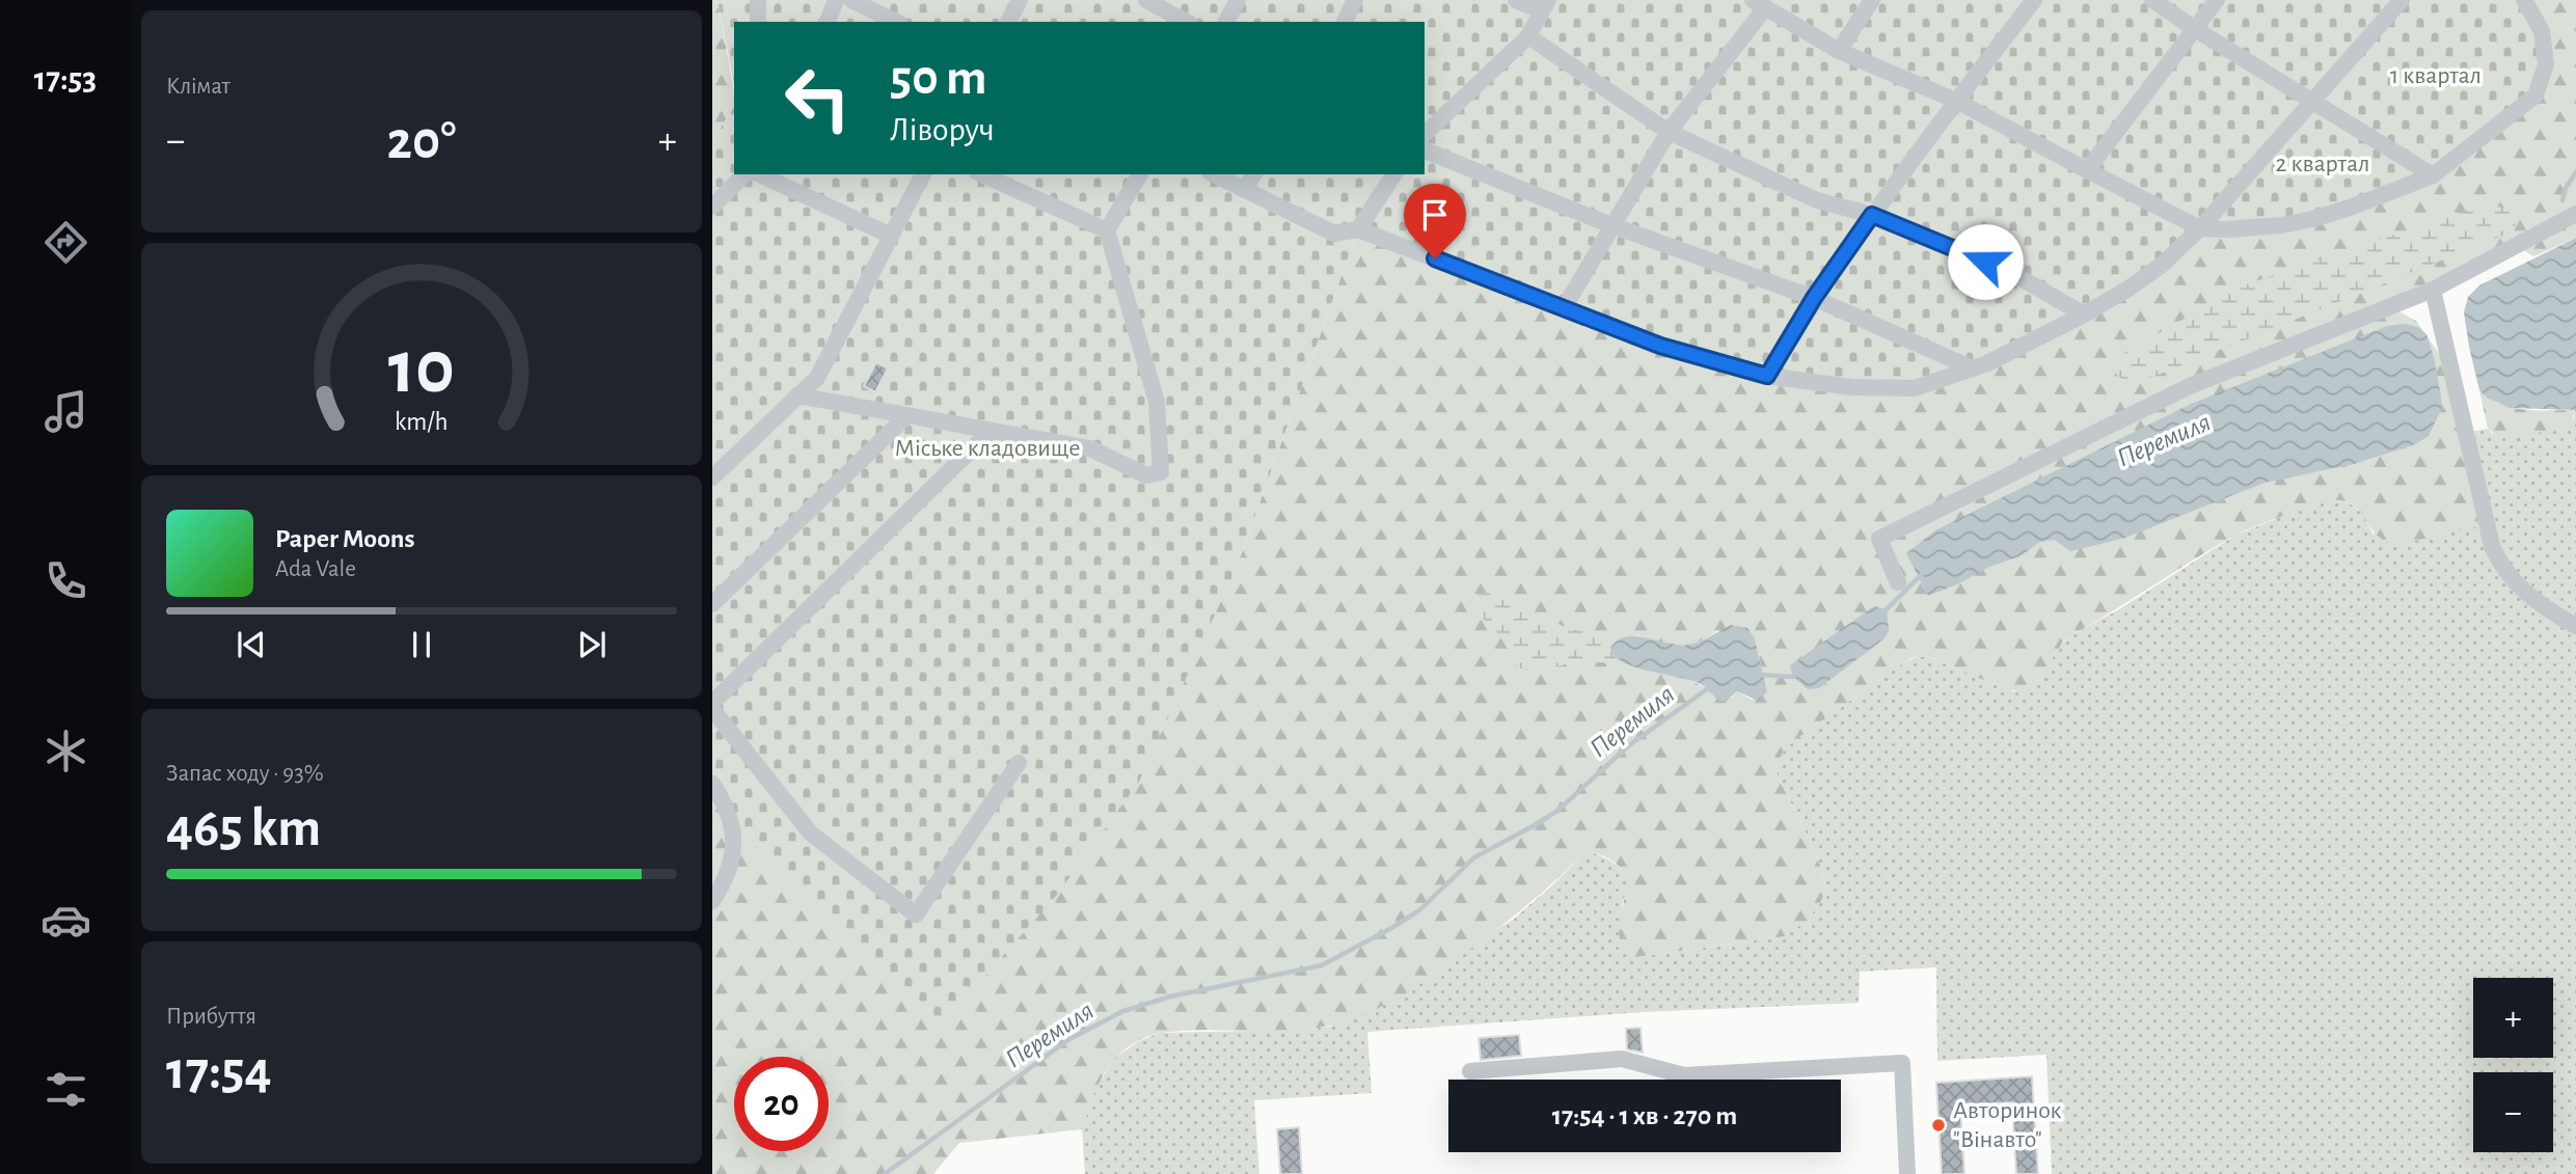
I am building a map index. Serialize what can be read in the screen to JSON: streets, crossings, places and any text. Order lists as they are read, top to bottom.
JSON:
{
  "water": ["Перемиля"],
  "parks": ["1 квартал", "2 квартал", "Міське кладовище"],
  "places": ["Авторинок \"Вінавто\""],
  "page": {
    "tabs": "17:53",
    "tile": [
      "Клімат",
      ["Запас ходу · 93%", "465 km"],
      ["Прибуття", "17:54"]
    ],
    "turn": ["50 m", "Ліворуч"],
    "heat": ["−", "20°", "+"],
    "song": ["Paper Moons", "Ada Vale"],
    "map_buttons": ["+", "−"],
    "limit": "20",
    "trip": "17:54 · 1 хв · 270 m",
    "gauge": ["10", "km/h"]
  }
}
